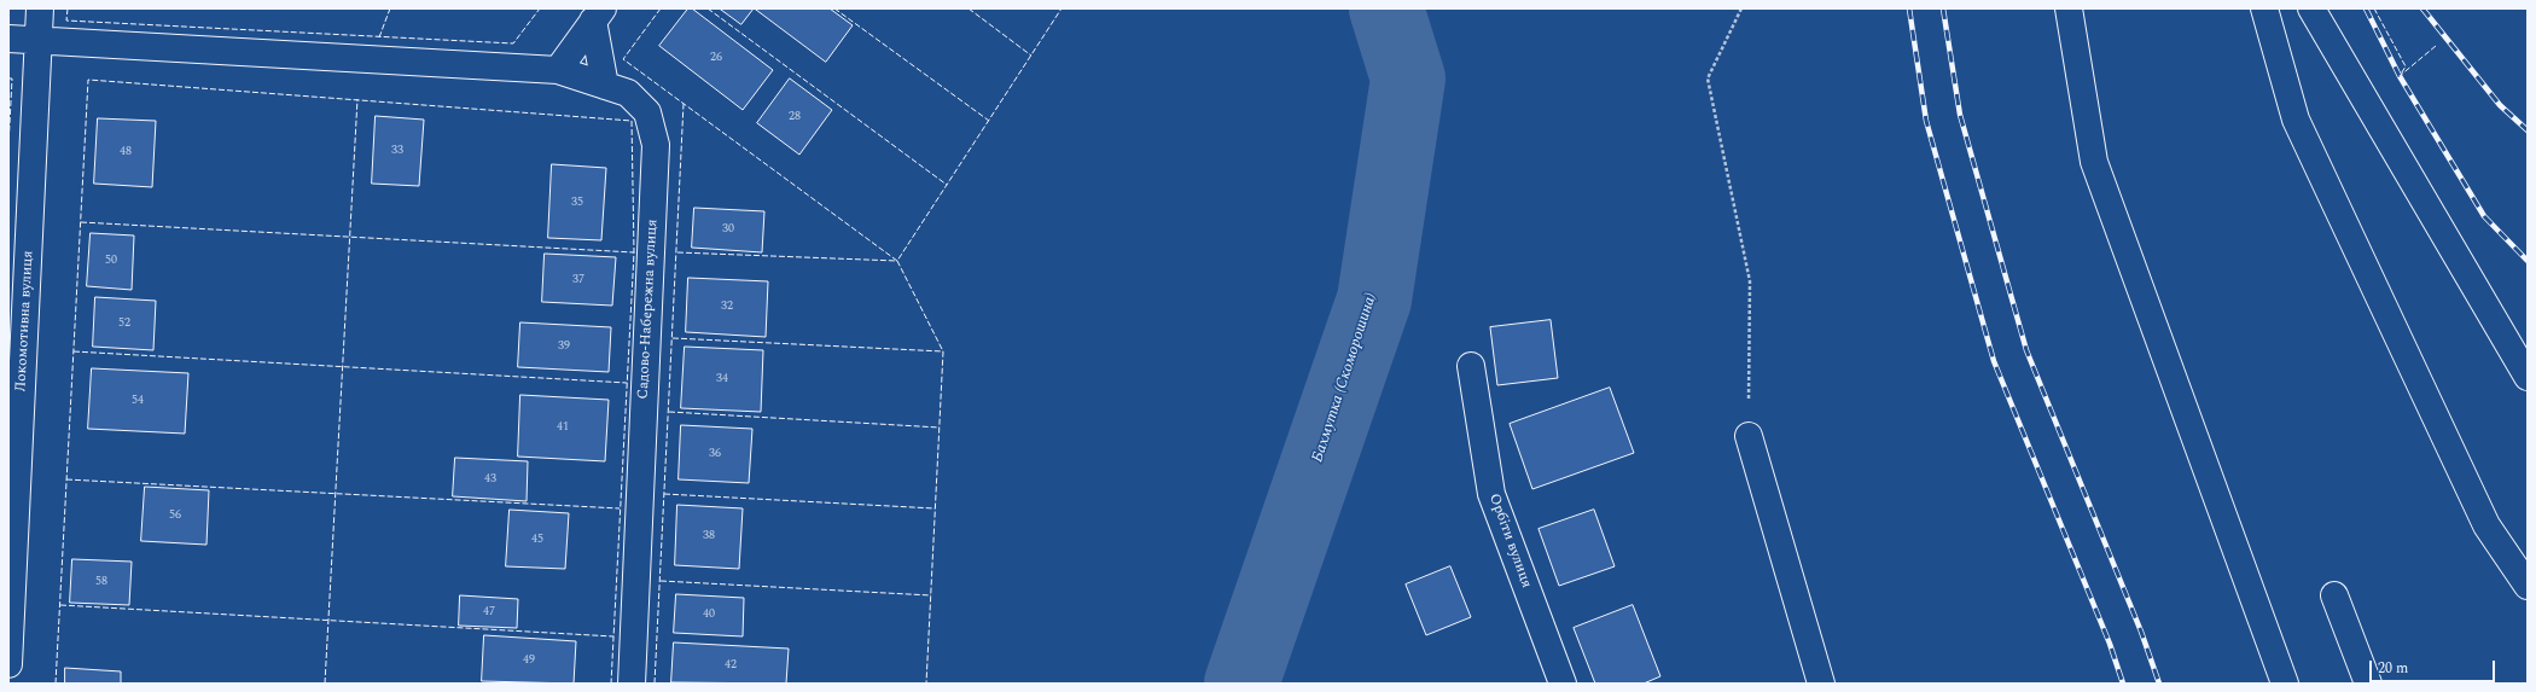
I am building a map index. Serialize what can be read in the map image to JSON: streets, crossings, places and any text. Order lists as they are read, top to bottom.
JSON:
{
  "streets": {
    "street": ["Садово-Набережна вулиця", "Локомотивна вулиця", "Орбіти вулиця"]
  },
  "crossings": [
    ["Садово-Набережна вулиця", "Локомотивна вулиця"]
  ],
  "water": ["Бахмутка (Скоморошина)"],
  "house_numbers": [
    "26",
    "28",
    "33",
    "48",
    "35",
    "30",
    "50",
    "37",
    "32",
    "52",
    "39",
    "34",
    "54",
    "41",
    "36",
    "43",
    "56",
    "38",
    "45",
    "58",
    "47",
    "40",
    "49",
    "42"
  ],
  "scale_bar": "20 m"
}
